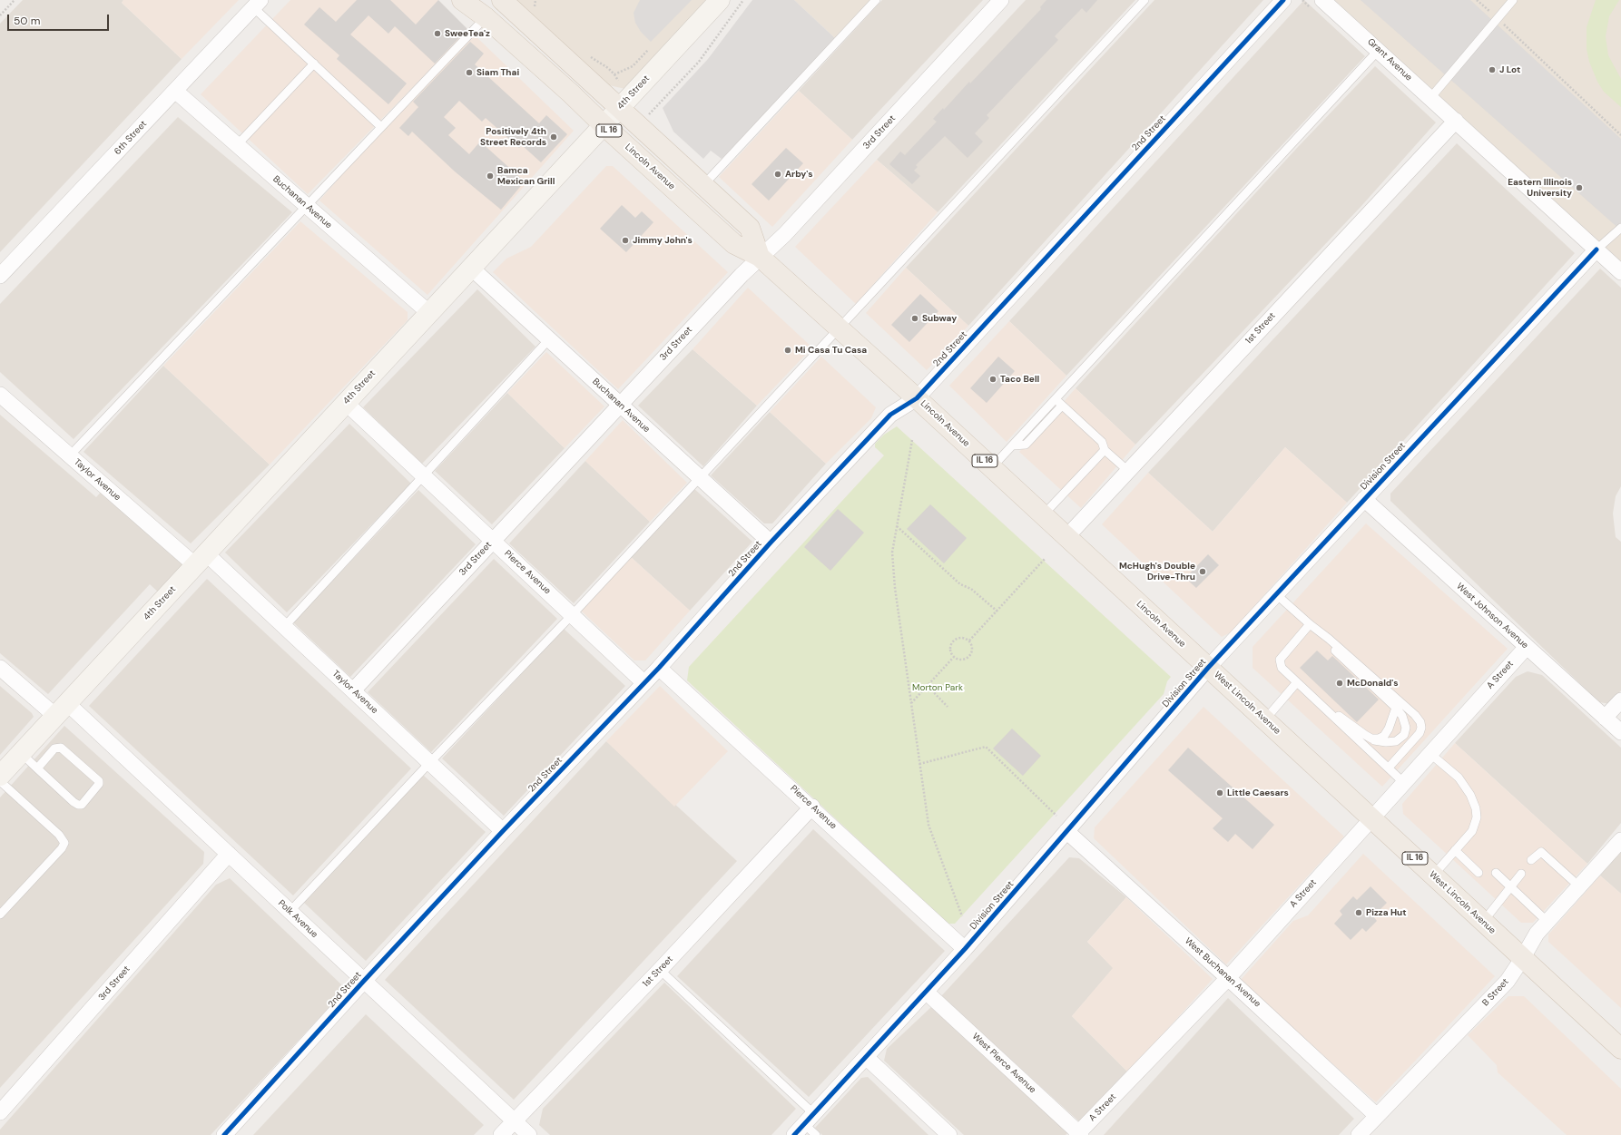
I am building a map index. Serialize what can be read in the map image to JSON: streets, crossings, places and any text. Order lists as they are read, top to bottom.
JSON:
{
  "streets": {
    "main road": ["IL 16", "Lincoln Avenue", "West Lincoln Avenue"],
    "street": [
      "Grant Avenue",
      "4th Street",
      "3rd Street",
      "2nd Street",
      "6th Street",
      "Buchanan Avenue",
      "1st Street",
      "Division Street",
      "Taylor Avenue",
      "Pierce Avenue",
      "West Johnson Avenue",
      "A Street",
      "Polk Avenue",
      "West Buchanan Avenue",
      "B Street",
      "West Pierce Avenue"
    ]
  },
  "crossings": [
    ["Grant Avenue", "1st Street"],
    ["Grant Avenue", "Division Street"],
    ["4th Street", "Lincoln Avenue"],
    ["4th Street", "Buchanan Avenue"],
    ["4th Street", "Taylor Avenue"],
    ["4th Street", "Pierce Avenue"],
    ["4th Street", "Polk Avenue"],
    ["3rd Street", "Lincoln Avenue"],
    ["3rd Street", "Buchanan Avenue"],
    ["3rd Street", "Taylor Avenue"],
    ["3rd Street", "Pierce Avenue"],
    ["3rd Street", "Polk Avenue"],
    ["2nd Street", "Lincoln Avenue"],
    ["2nd Street", "Buchanan Avenue"],
    ["2nd Street", "Taylor Avenue"],
    ["2nd Street", "Pierce Avenue"],
    ["2nd Street", "Polk Avenue"],
    ["6th Street", "Buchanan Avenue"],
    ["Lincoln Avenue", "1st Street"],
    ["Lincoln Avenue", "Division Street"],
    ["Lincoln Avenue", "West Lincoln Avenue"],
    ["1st Street", "Pierce Avenue"],
    ["1st Street", "Polk Avenue"],
    ["Division Street", "Pierce Avenue"],
    ["Division Street", "West Johnson Avenue"],
    ["Division Street", "West Lincoln Avenue"],
    ["Division Street", "West Buchanan Avenue"],
    ["Division Street", "West Pierce Avenue"],
    ["West Johnson Avenue", "A Street"],
    ["A Street", "West Lincoln Avenue"],
    ["A Street", "West Buchanan Avenue"],
    ["A Street", "West Pierce Avenue"],
    ["West Lincoln Avenue", "B Street"],
    ["West Buchanan Avenue", "B Street"]
  ],
  "parks": ["Morton Park"],
  "places": [
    "SweeTea'z",
    "J Lot",
    "Siam Thai",
    "Positively 4th Street Records",
    "Arby's",
    "Bamca Mexican Grill",
    "Eastern Illinois University",
    "Jimmy John's",
    "Subway",
    "Mi Casa Tu Casa",
    "Taco Bell",
    "McHugh's Double Drive-Thru",
    "McDonald's",
    "Little Caesars",
    "Pizza Hut"
  ],
  "scale_bar": "50 m"
}
